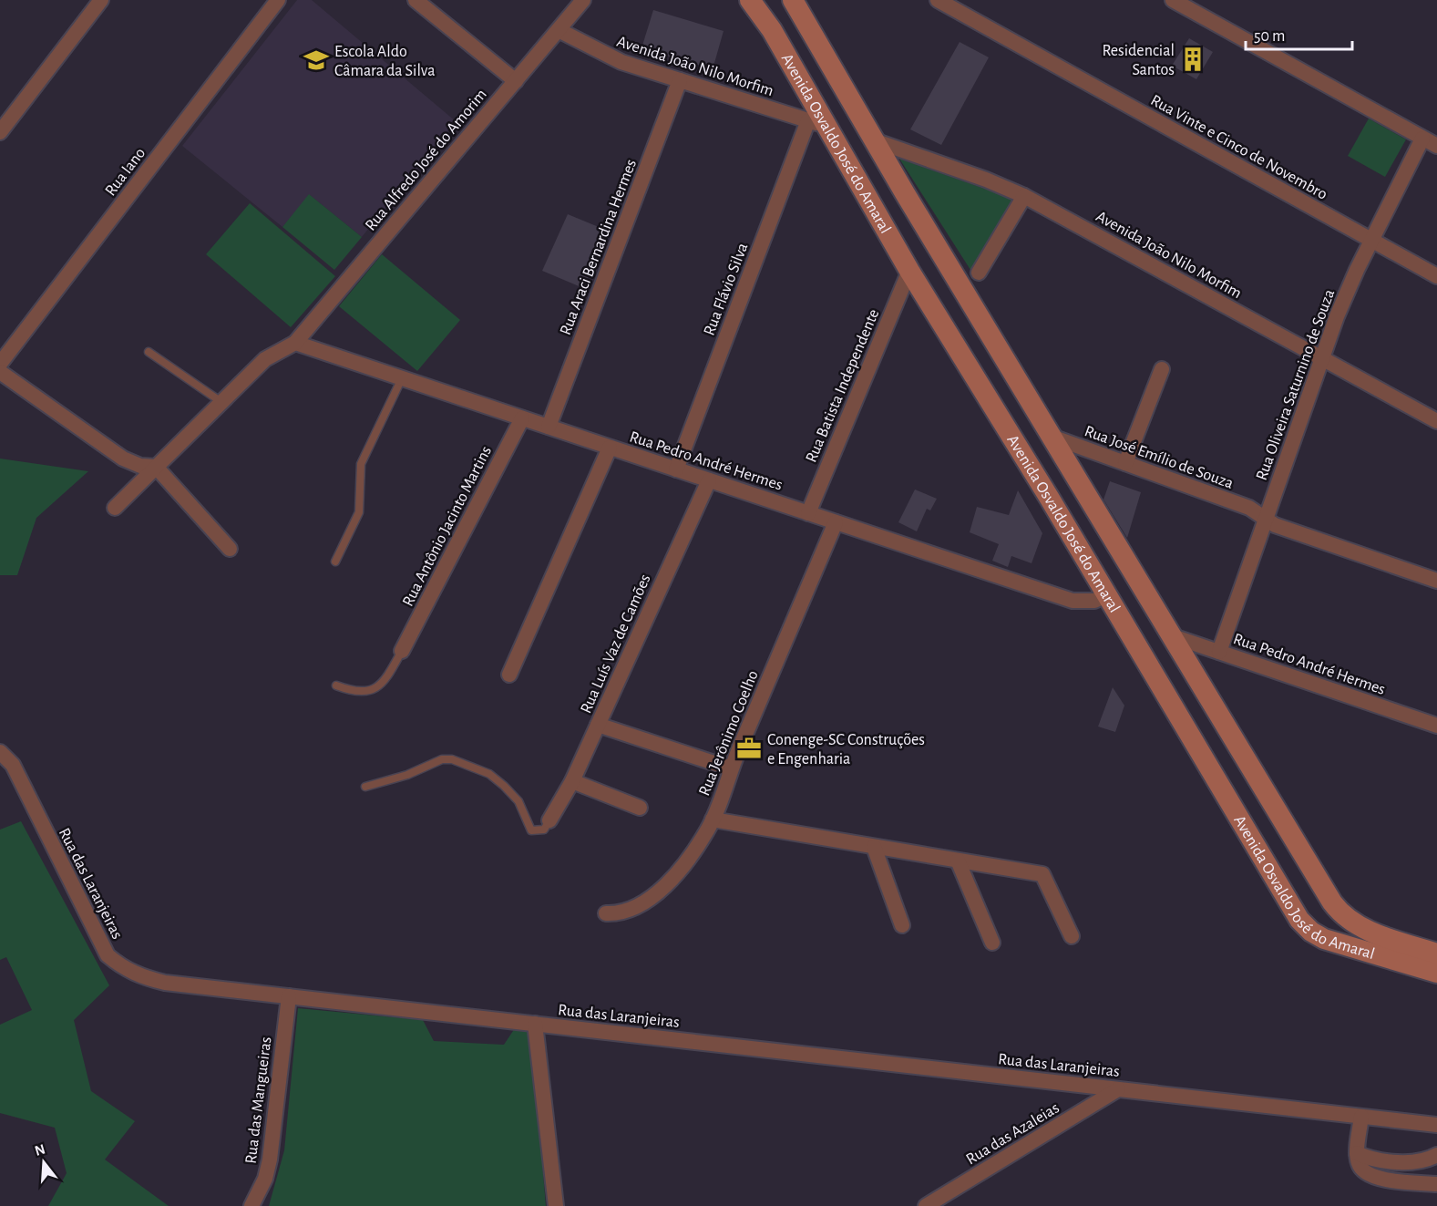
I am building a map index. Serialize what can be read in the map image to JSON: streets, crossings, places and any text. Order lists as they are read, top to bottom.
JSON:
{
  "streets": {
    "main road": ["Avenida Osvaldo José do Amaral"],
    "street": [
      "Avenida João Nilo Morfim",
      "Rua Vinte e Cinco de Novembro",
      "Rua Alfredo José do Amorim",
      "Rua Iano",
      "Rua Araci Bernardina Hermes",
      "Rua Flávio Silva",
      "Rua Oliveira Saturnino de Souza",
      "Rua Batista Independente",
      "Rua José Emílio de Souza",
      "Rua Pedro André Hermes",
      "Rua Antônio Jacinto Martins",
      "Rua Luís Vaz de Camões",
      "Rua Jerônimo Coelho",
      "Rua das Laranjeiras",
      "Rua das Mangueiras",
      "Rua das Azaleias"
    ]
  },
  "crossings": [
    ["Avenida João Nilo Morfim", "Avenida Osvaldo José do Amaral"],
    ["Avenida João Nilo Morfim", "Rua Alfredo José do Amorim"],
    ["Avenida João Nilo Morfim", "Rua Araci Bernardina Hermes"],
    ["Avenida João Nilo Morfim", "Rua Flávio Silva"],
    ["Avenida João Nilo Morfim", "Rua Oliveira Saturnino de Souza"],
    ["Avenida Osvaldo José do Amaral", "Rua Flávio Silva"],
    ["Avenida Osvaldo José do Amaral", "Rua Batista Independente"],
    ["Avenida Osvaldo José do Amaral", "Rua José Emílio de Souza"],
    ["Avenida Osvaldo José do Amaral", "Rua Pedro André Hermes"],
    ["Rua Vinte e Cinco de Novembro", "Rua Oliveira Saturnino de Souza"],
    ["Rua Alfredo José do Amorim", "Rua Pedro André Hermes"],
    ["Rua Araci Bernardina Hermes", "Rua Pedro André Hermes"],
    ["Rua Flávio Silva", "Rua Pedro André Hermes"],
    ["Rua Oliveira Saturnino de Souza", "Rua José Emílio de Souza"],
    ["Rua Oliveira Saturnino de Souza", "Rua Pedro André Hermes"],
    ["Rua Batista Independente", "Rua Pedro André Hermes"],
    ["Rua Pedro André Hermes", "Rua Antônio Jacinto Martins"],
    ["Rua Pedro André Hermes", "Rua Luís Vaz de Camões"],
    ["Rua Pedro André Hermes", "Rua Jerônimo Coelho"],
    ["Rua das Laranjeiras", "Rua das Mangueiras"],
    ["Rua das Laranjeiras", "Rua das Azaleias"]
  ],
  "places": {
    "building": ["Residencial Santos"],
    "school or university": ["Escola Aldo Câmara da Silva"],
    "office": ["Conenge-SC Construções e Engenharia"]
  },
  "scale_bar": "50 m",
  "north": "top"
}
